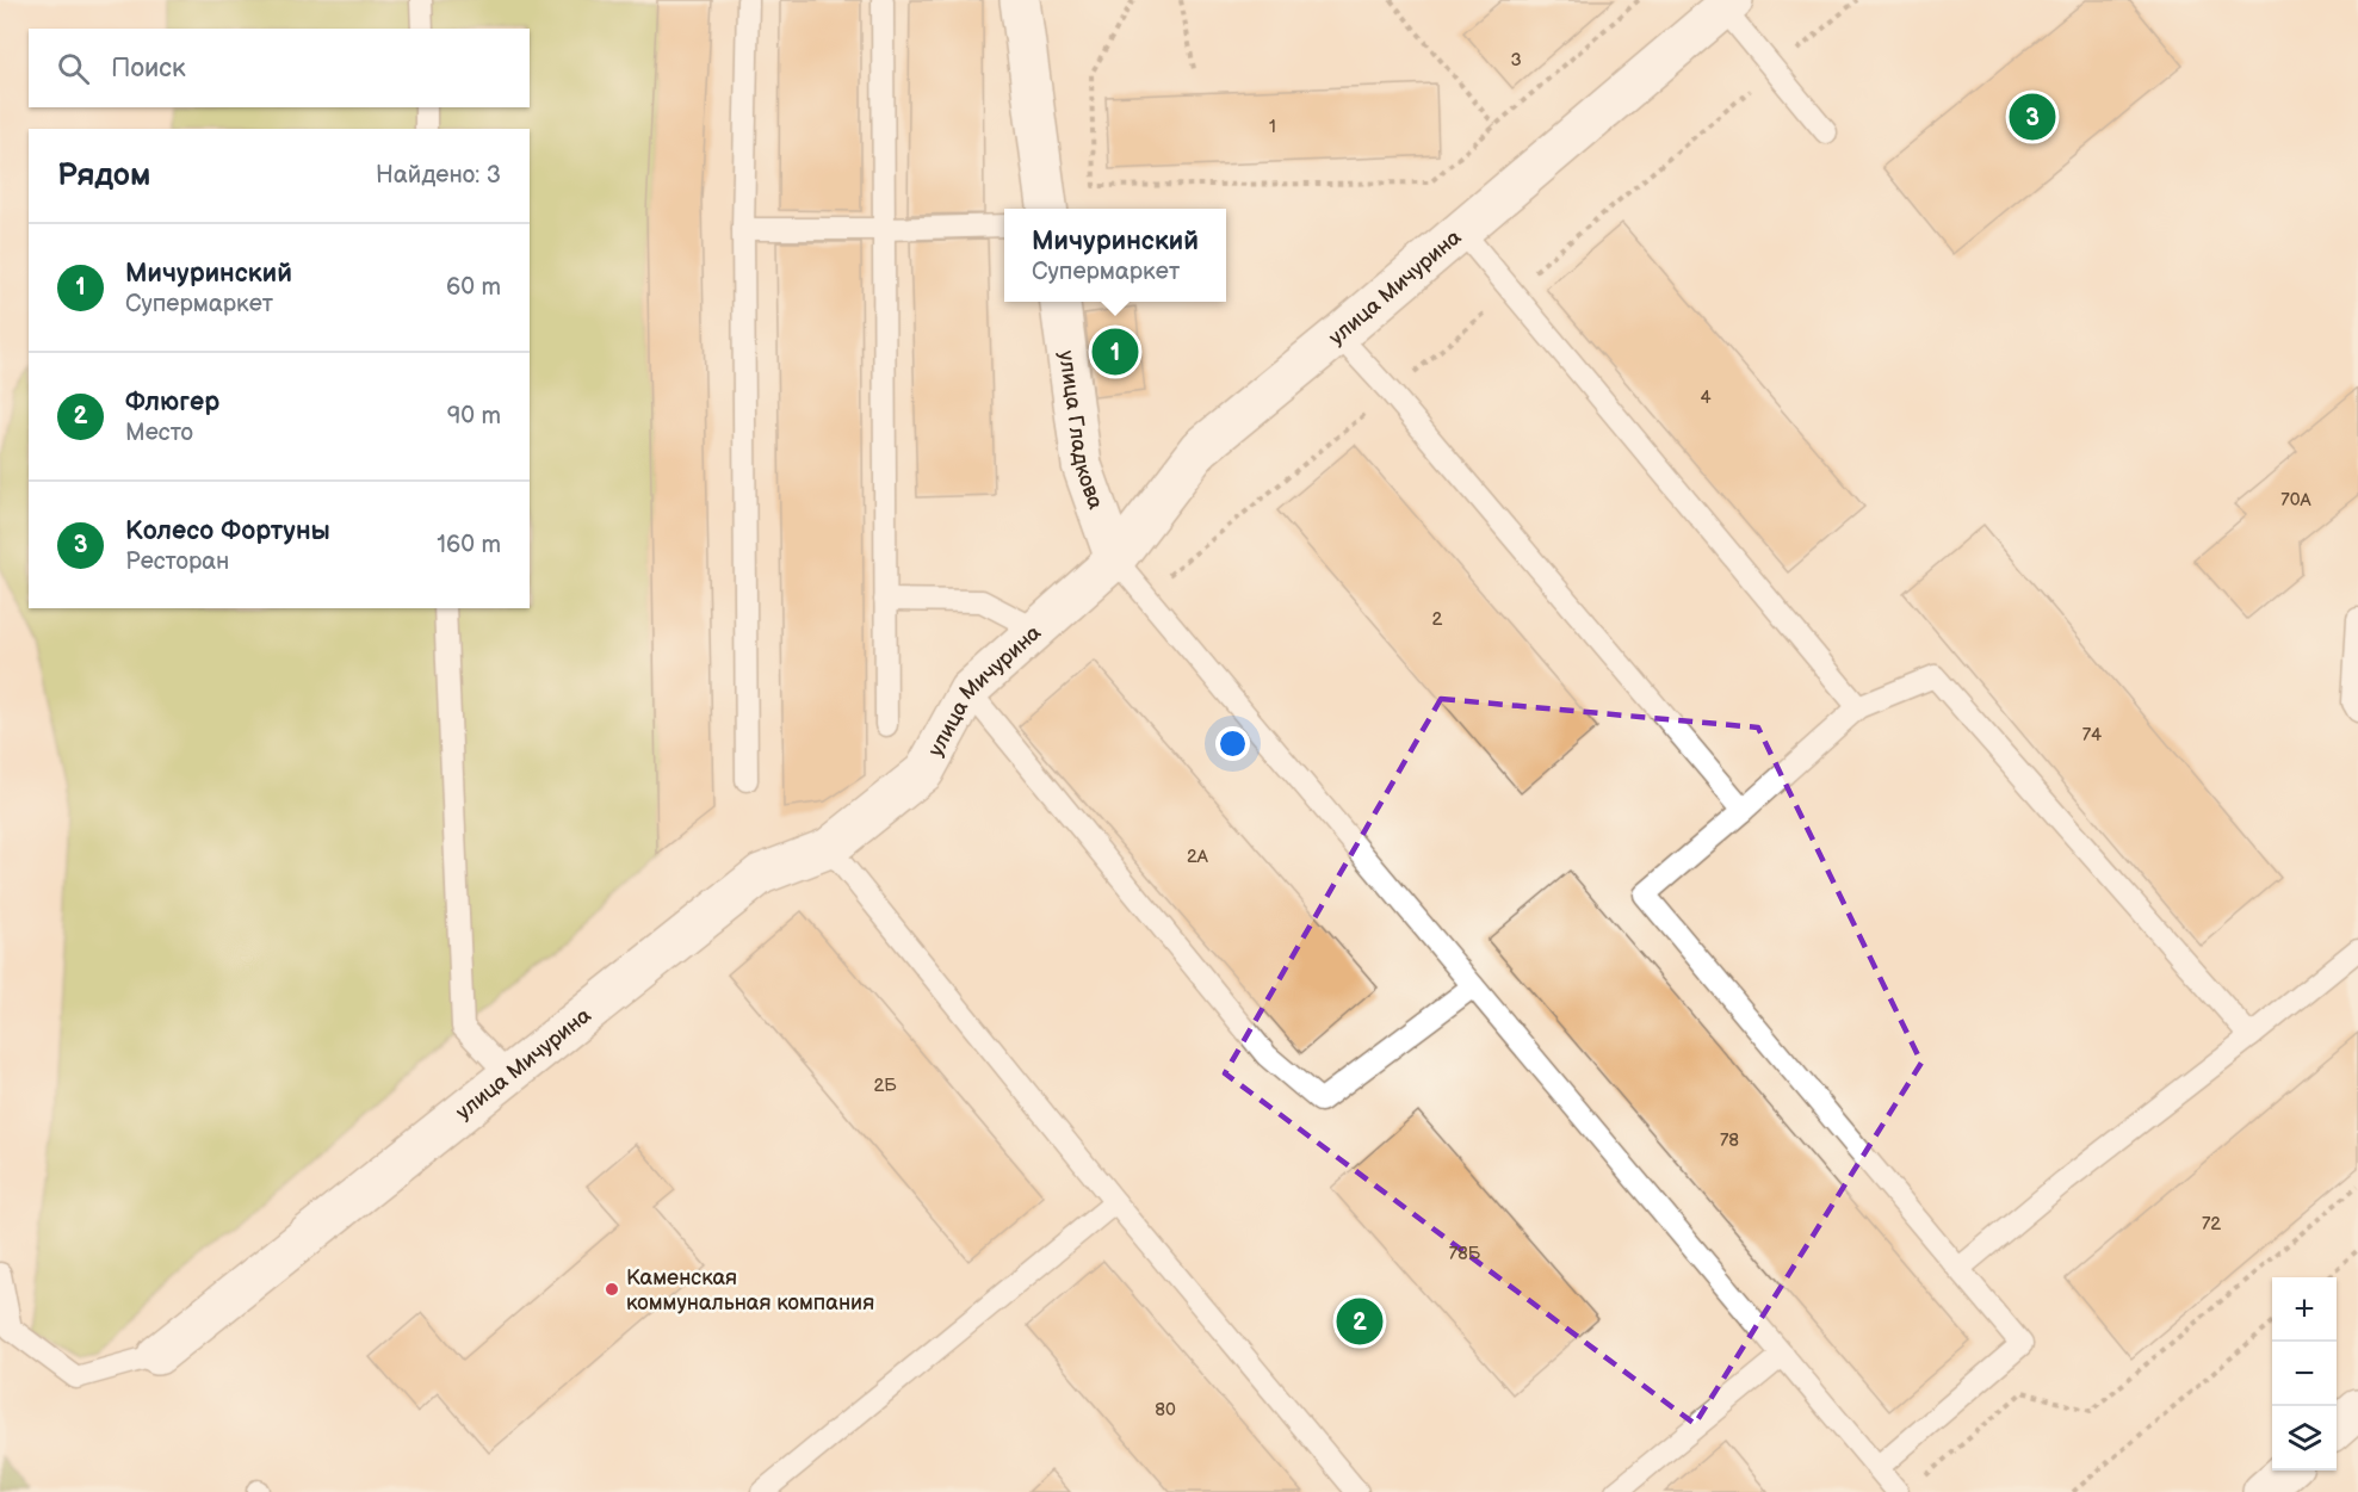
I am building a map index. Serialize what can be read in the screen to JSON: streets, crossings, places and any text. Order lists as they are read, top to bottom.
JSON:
{
  "streets": {
    "street": ["улица Мичурина", "улица Гладкова"]
  },
  "crossings": [
    ["улица Мичурина", "улица Гладкова"]
  ],
  "places": ["Каменская коммунальная компания"],
  "house_numbers": [
    "3",
    "1",
    "4",
    "70А",
    "2",
    "74",
    "2А",
    "2Б",
    "78",
    "72",
    "78Б",
    "80"
  ],
  "page": {
    "search": "Поиск",
    "pins": ["3", "1", "2"],
    "heading": ["Рядом", "Найдено: 3"],
    "popup": ["Мичуринский", "Супермаркет"],
    "list": [
      {
        "mark": "1",
        "name": "Мичуринский",
        "note": "Супермаркет",
        "value": "60 m"
      },
      {
        "mark": "2",
        "name": "Флюгер",
        "note": "Место",
        "value": "90 m"
      },
      {
        "mark": "3",
        "name": "Колесо Фортуны",
        "note": "Ресторан",
        "value": "160 m"
      }
    ],
    "map_buttons": ["+", "−"]
  }
}
